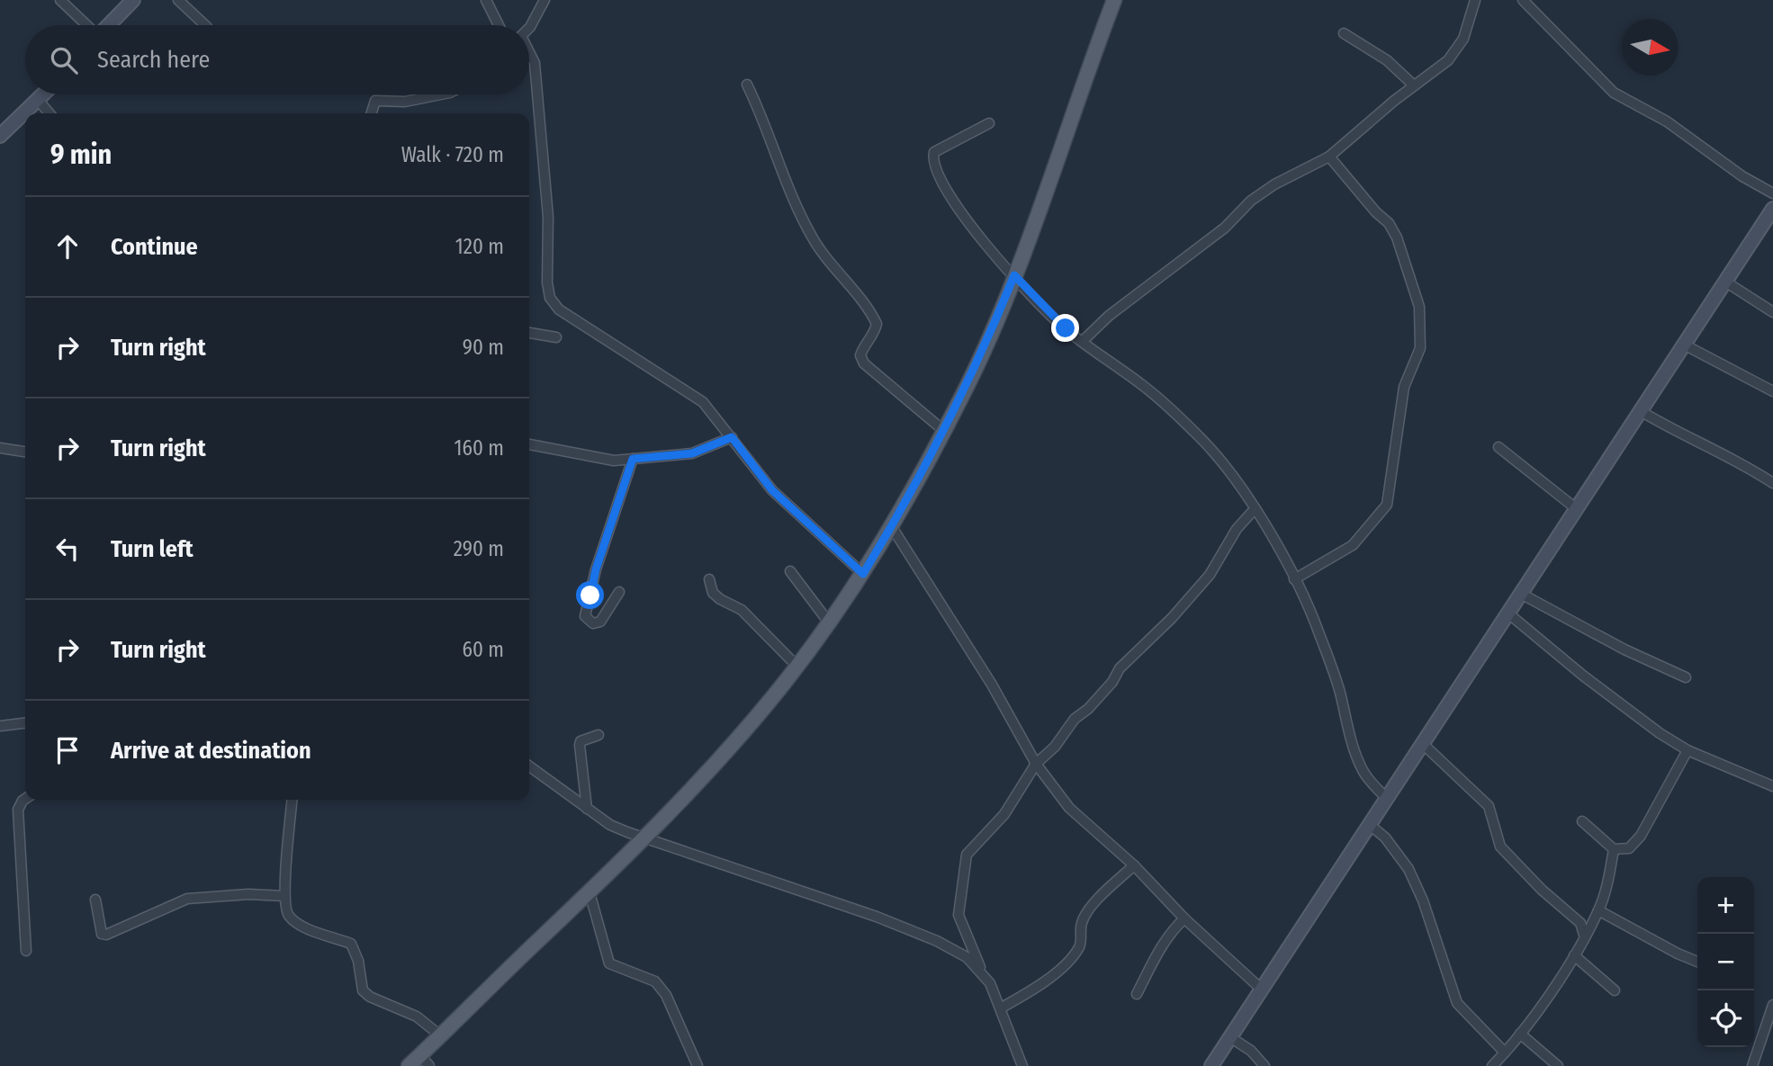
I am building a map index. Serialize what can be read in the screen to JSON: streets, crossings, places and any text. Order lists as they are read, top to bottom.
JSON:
{
  "north": "right",
  "page": {
    "search": "Search here",
    "heading": ["9 min", "Walk · 720 m"],
    "list": [
      ["Continue", "120 m"],
      ["Turn right", "90 m"],
      ["Turn right", "160 m"],
      ["Turn left", "290 m"],
      ["Turn right", "60 m"],
      "Arrive at destination"
    ],
    "map_buttons": ["+", "−"]
  }
}
